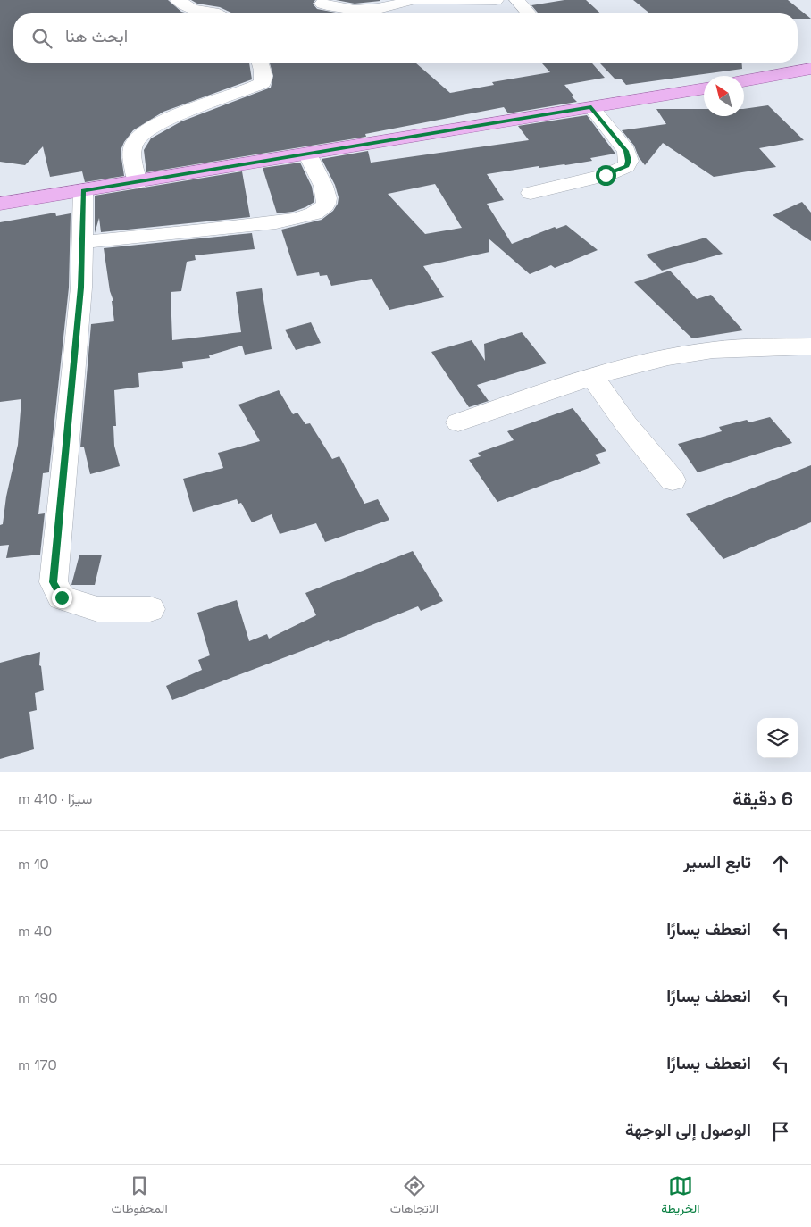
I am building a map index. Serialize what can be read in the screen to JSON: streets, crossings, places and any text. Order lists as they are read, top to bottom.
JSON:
{
  "north": "top left",
  "page": {
    "search": "ابحث هنا",
    "heading": ["6 دقيقة", "سيرًا · 410 m"],
    "list": [
      ["تابع السير", "10 m"],
      ["انعطف يسارًا", "40 m"],
      ["انعطف يسارًا", "190 m"],
      ["انعطف يسارًا", "170 m"],
      "الوصول إلى الوجهة"
    ],
    "nav": ["الخريطة", "الاتجاهات", "المحفوظات"]
  }
}
